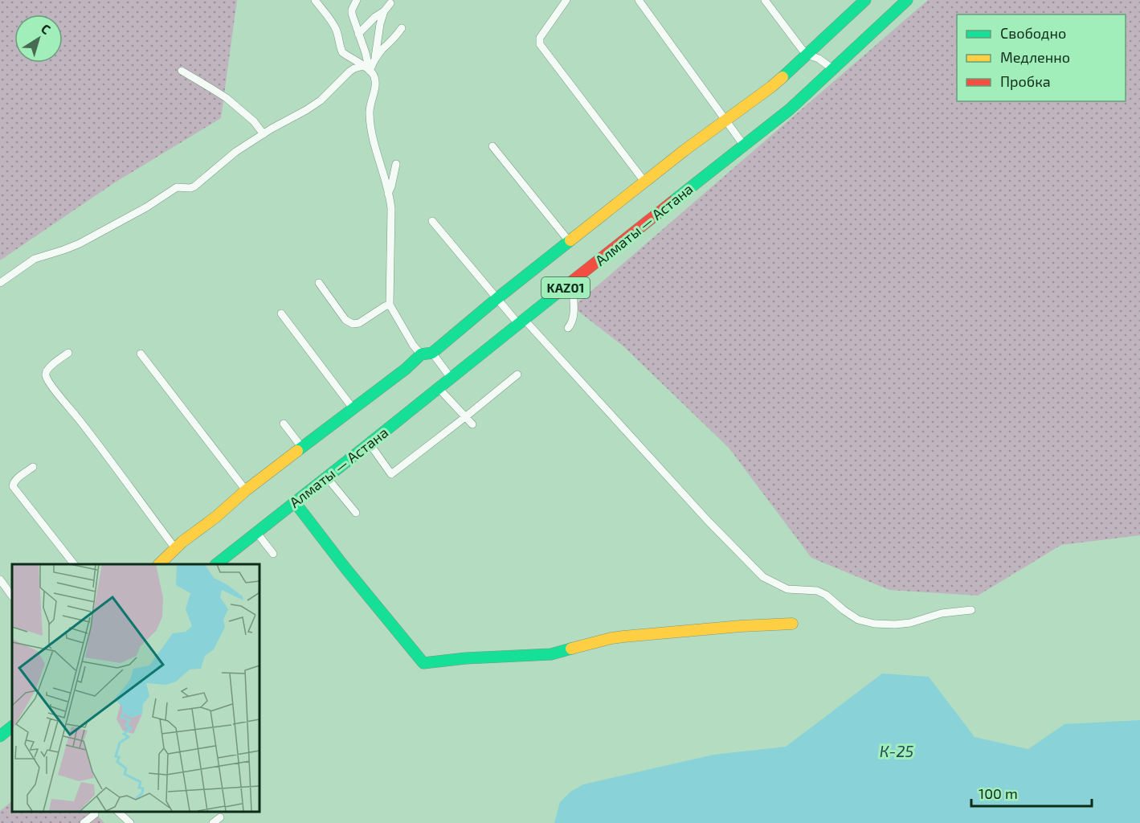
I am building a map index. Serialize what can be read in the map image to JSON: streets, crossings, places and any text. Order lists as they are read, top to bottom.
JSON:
{
  "streets": {
    "main road": ["Алматы — Астана", "KАZ01"]
  },
  "water": ["К-25"],
  "legend": ["Свободно", "Медленно", "Пробка"],
  "scale_bar": "100 m",
  "north": "top right"
}
